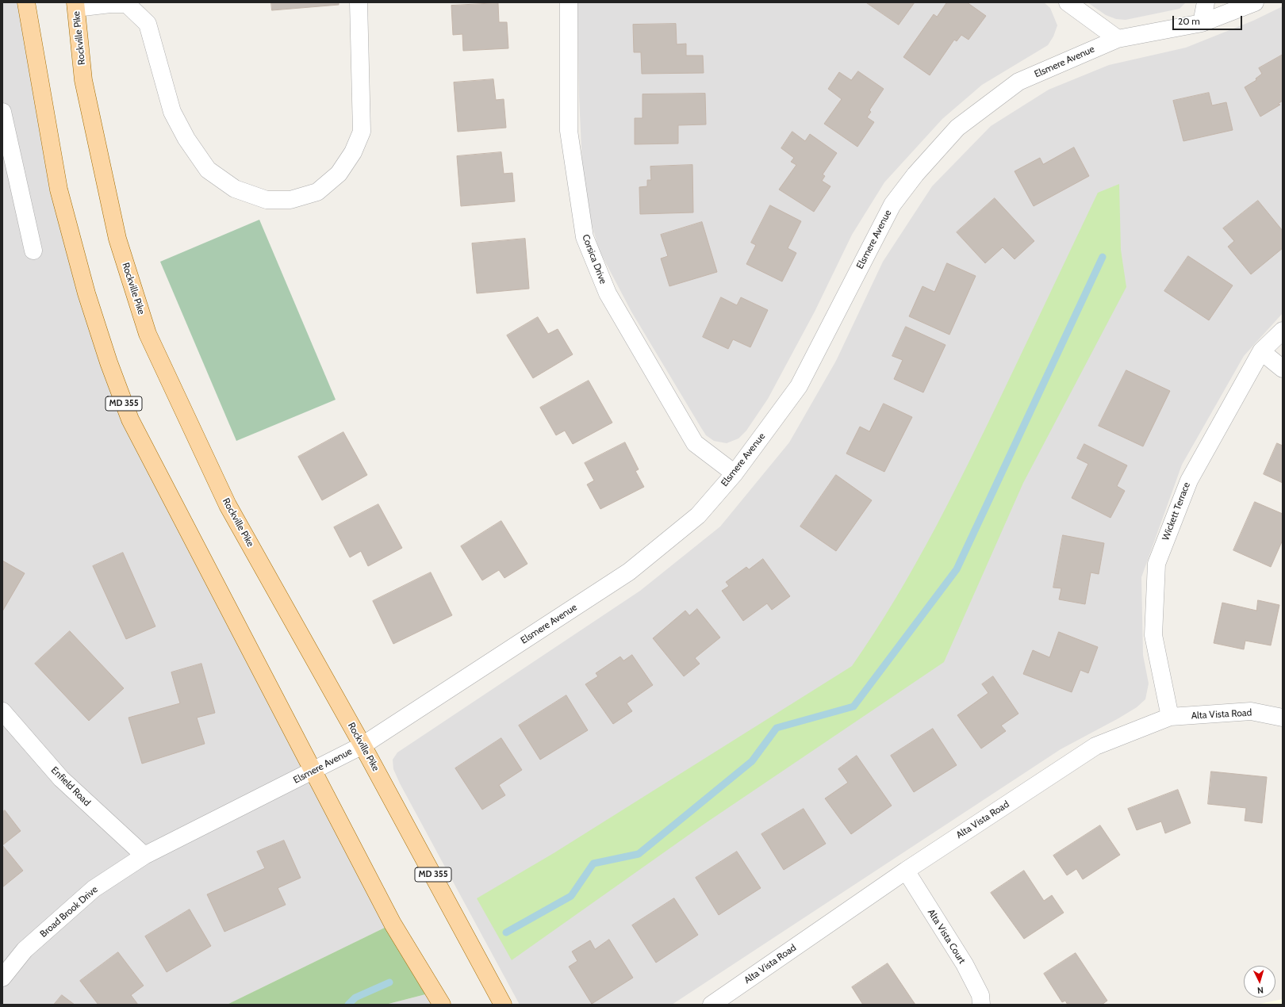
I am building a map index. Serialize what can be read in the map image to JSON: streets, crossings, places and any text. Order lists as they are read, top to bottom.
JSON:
{
  "streets": {
    "main road": ["Rockville Pike", "MD 355"],
    "street": [
      "Elsmere Avenue",
      "Corsica Drive",
      "Wickett Terrace",
      "Alta Vista Road",
      "Enfield Road",
      "Broad Brook Drive",
      "Alta Vista Court"
    ]
  },
  "crossings": [
    ["Rockville Pike", "Elsmere Avenue"],
    ["Elsmere Avenue", "Corsica Drive"],
    ["Elsmere Avenue", "MD 355"],
    ["Elsmere Avenue", "Enfield Road"],
    ["Elsmere Avenue", "Broad Brook Drive"],
    ["Wickett Terrace", "Alta Vista Road"],
    ["Alta Vista Road", "Alta Vista Court"],
    ["Enfield Road", "Broad Brook Drive"]
  ],
  "scale_bar": "20 m",
  "north": "bottom"
}
